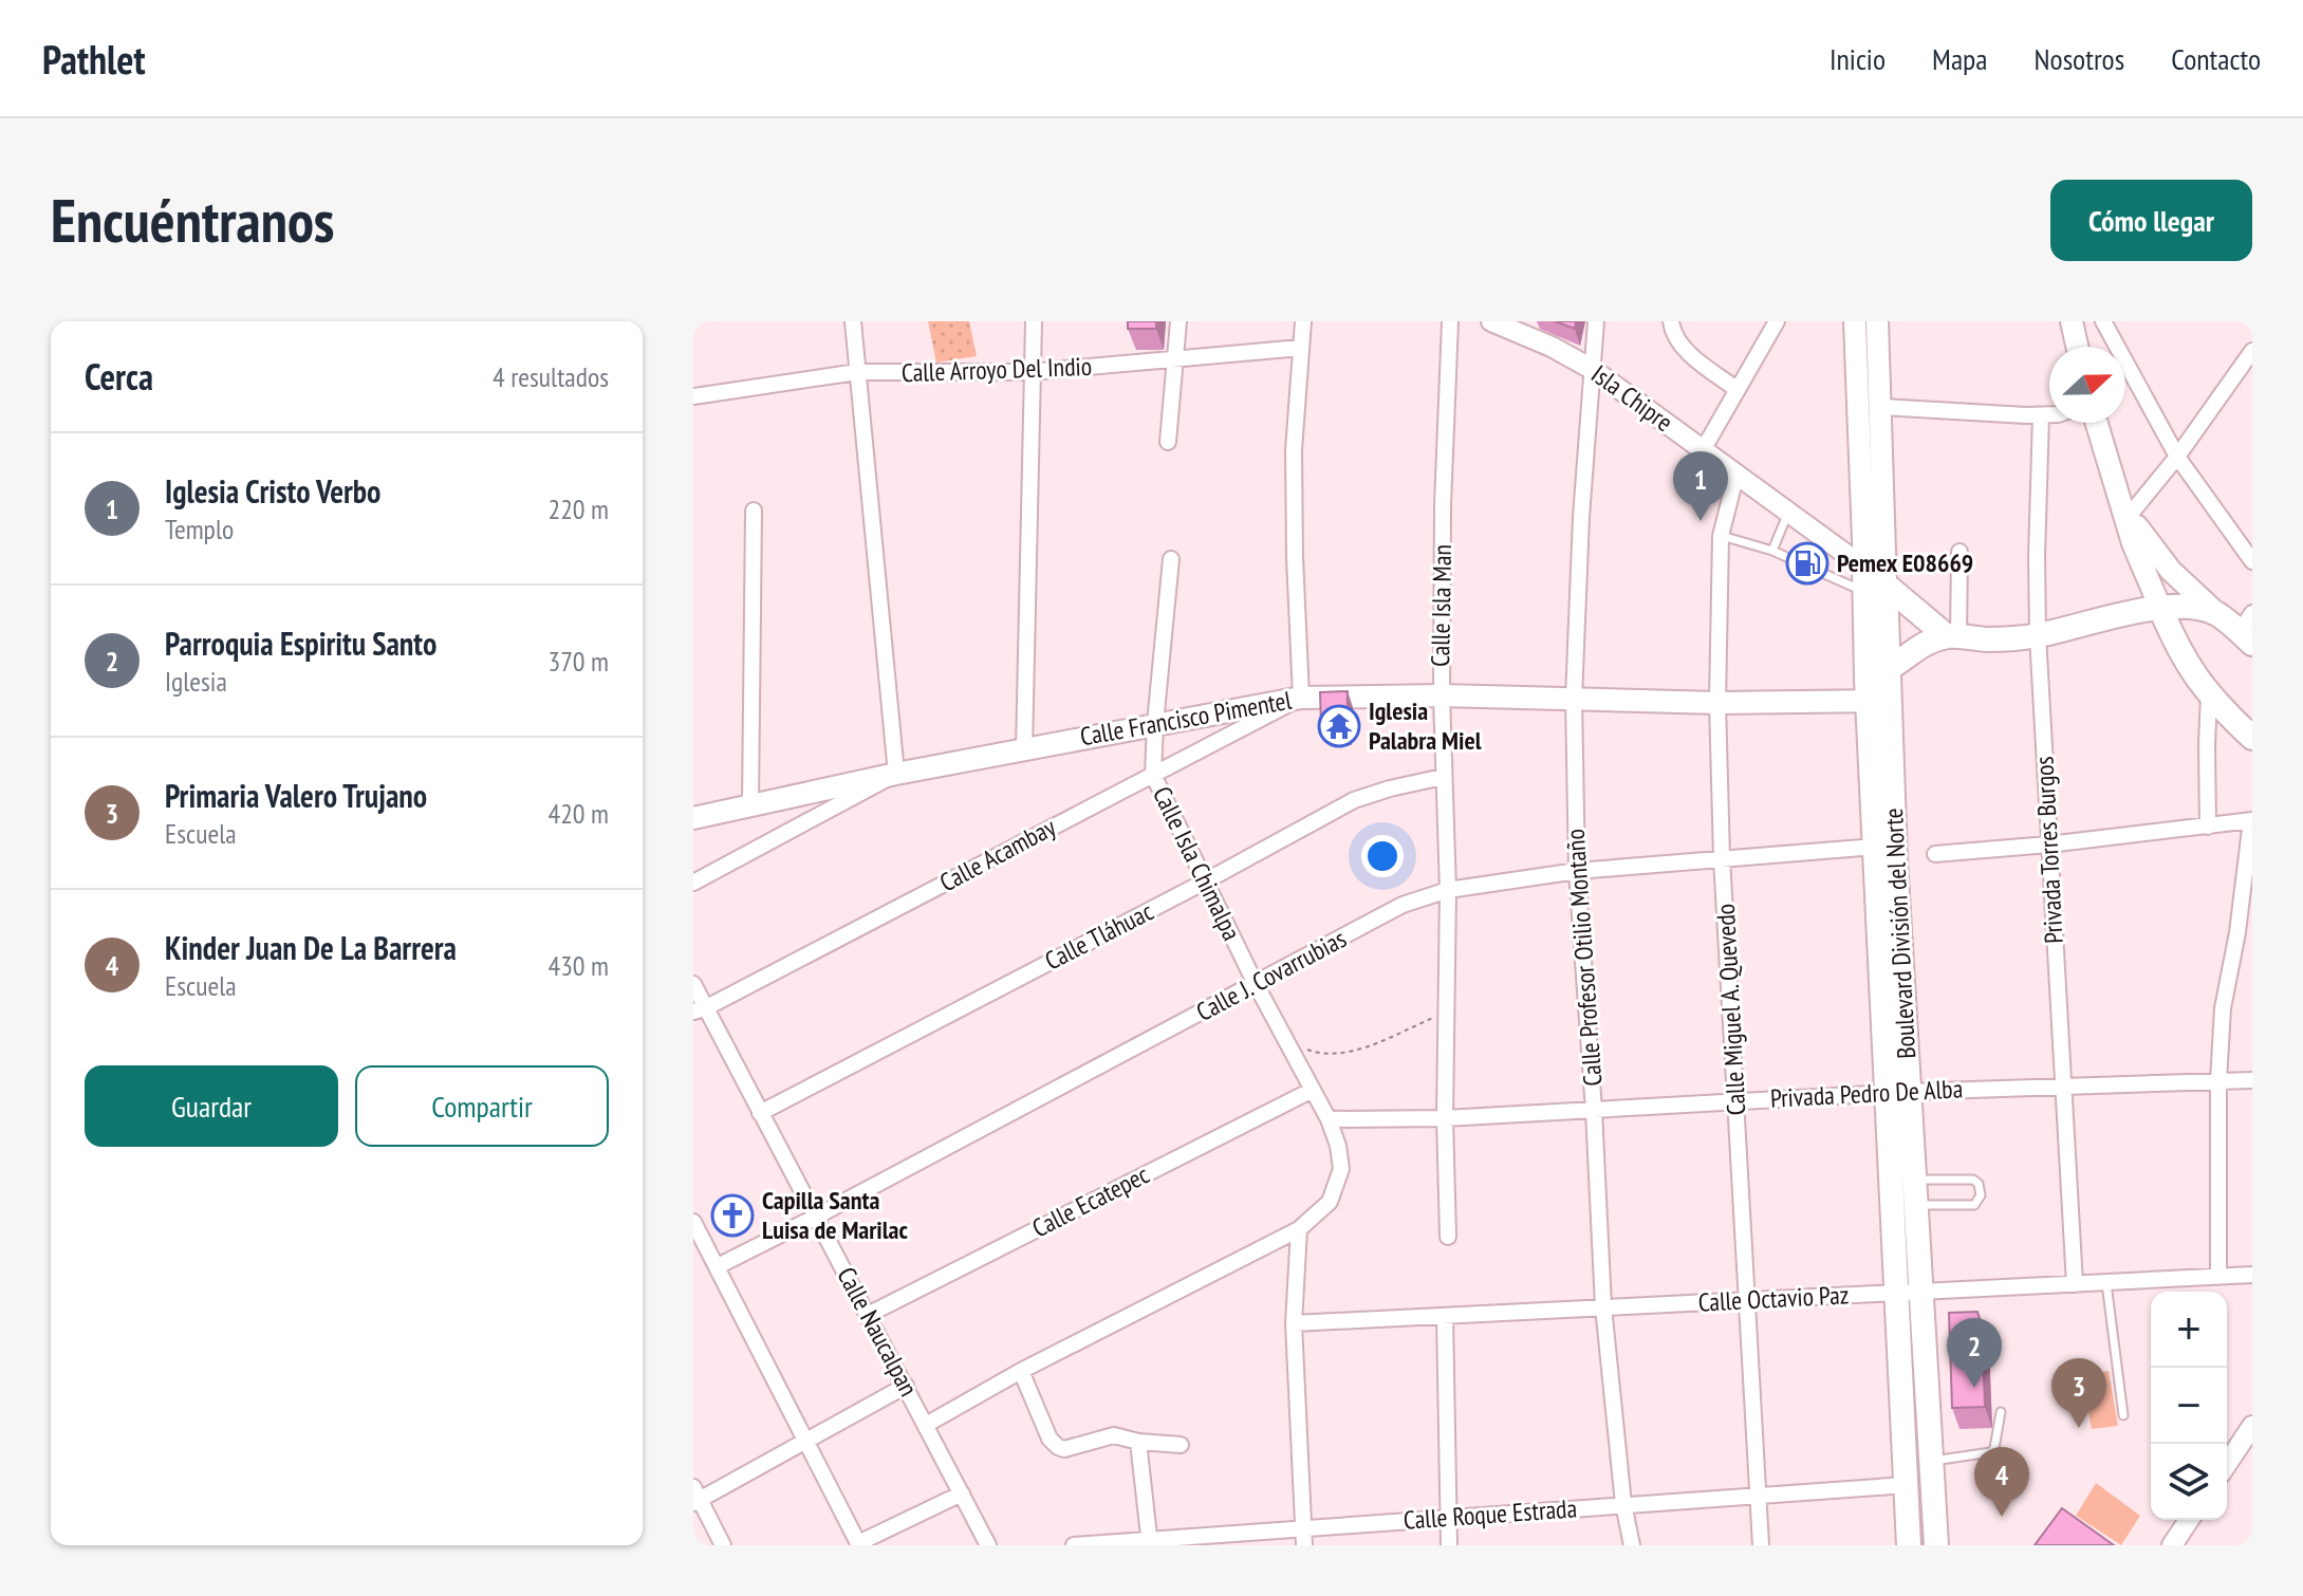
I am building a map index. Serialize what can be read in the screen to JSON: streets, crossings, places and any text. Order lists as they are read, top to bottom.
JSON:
{
  "streets": {
    "main road": ["Isla Chipre", "Calle Francisco Pimentel", "Boulevard División del Norte"],
    "street": [
      "Calle Arroyo Del Indio",
      "Calle Isla Man",
      "Privada Torres Burgos",
      "Calle Acambay",
      "Calle Isla Chimalpa",
      "Calle Tláhuac",
      "Calle Profesor Otilio Montaño",
      "Calle J. Covarrubias",
      "Calle Miguel A. Quevedo",
      "Privada Pedro De Alba",
      "Calle Ecatepec",
      "Calle Octavio Paz",
      "Calle Naucalpan",
      "Calle Roque Estrada"
    ]
  },
  "crossings": [
    ["Isla Chipre", "Boulevard División del Norte"],
    ["Isla Chipre", "Calle Profesor Otilio Montaño"],
    ["Isla Chipre", "Calle Miguel A. Quevedo"],
    ["Calle Isla Man", "Calle Francisco Pimentel"],
    ["Calle Isla Man", "Calle Tláhuac"],
    ["Calle Isla Man", "Calle J. Covarrubias"],
    ["Calle Isla Man", "Privada Pedro De Alba"],
    ["Calle Francisco Pimentel", "Calle Acambay"],
    ["Calle Francisco Pimentel", "Calle Isla Chimalpa"],
    ["Calle Francisco Pimentel", "Boulevard División del Norte"],
    ["Calle Francisco Pimentel", "Calle Profesor Otilio Montaño"],
    ["Calle Francisco Pimentel", "Calle Miguel A. Quevedo"],
    ["Privada Torres Burgos", "Privada Pedro De Alba"],
    ["Privada Torres Burgos", "Calle Octavio Paz"],
    ["Calle Acambay", "Calle Isla Chimalpa"],
    ["Calle Acambay", "Calle Naucalpan"],
    ["Calle Isla Chimalpa", "Calle Tláhuac"],
    ["Calle Isla Chimalpa", "Calle J. Covarrubias"],
    ["Calle Isla Chimalpa", "Privada Pedro De Alba"],
    ["Calle Isla Chimalpa", "Calle Ecatepec"],
    ["Calle Isla Chimalpa", "Calle Naucalpan"],
    ["Boulevard División del Norte", "Calle J. Covarrubias"],
    ["Boulevard División del Norte", "Privada Pedro De Alba"],
    ["Boulevard División del Norte", "Calle Octavio Paz"],
    ["Boulevard División del Norte", "Calle Roque Estrada"],
    ["Calle Tláhuac", "Calle Naucalpan"],
    ["Calle Profesor Otilio Montaño", "Calle J. Covarrubias"],
    ["Calle Profesor Otilio Montaño", "Privada Pedro De Alba"],
    ["Calle Profesor Otilio Montaño", "Calle Octavio Paz"],
    ["Calle Profesor Otilio Montaño", "Calle Roque Estrada"],
    ["Calle J. Covarrubias", "Calle Miguel A. Quevedo"],
    ["Calle J. Covarrubias", "Calle Naucalpan"],
    ["Calle Miguel A. Quevedo", "Privada Pedro De Alba"],
    ["Calle Miguel A. Quevedo", "Calle Octavio Paz"],
    ["Calle Miguel A. Quevedo", "Calle Roque Estrada"],
    ["Calle Ecatepec", "Calle Naucalpan"]
  ],
  "places": {
    "fuel station": ["Pemex E08669"],
    "temple": ["Iglesia Palabra Miel"],
    "church": ["Capilla Santa Luisa de Marilac"]
  },
  "north": "right",
  "page": {
    "header": "Pathlet",
    "nav": [
      "Inicio",
      "Mapa",
      "Nosotros",
      "Contacto"
    ],
    "buttons": [
      "Cómo llegar",
      ["Guardar", "Compartir"]
    ],
    "title": "Encuéntranos",
    "heading": ["Cerca", "4 resultados"],
    "list": [
      {
        "mark": "1",
        "name": "Iglesia Cristo Verbo",
        "note": "Templo",
        "value": "220 m"
      },
      {
        "mark": "2",
        "name": "Parroquia Espiritu Santo",
        "note": "Iglesia",
        "value": "370 m"
      },
      {
        "mark": "3",
        "name": "Primaria Valero Trujano",
        "note": "Escuela",
        "value": "420 m"
      },
      {
        "mark": "4",
        "name": "Kinder Juan De La Barrera",
        "note": "Escuela",
        "value": "430 m"
      }
    ],
    "pins": [
      "1",
      "2",
      "3",
      "4"
    ],
    "map_buttons": ["+", "−"]
  }
}
